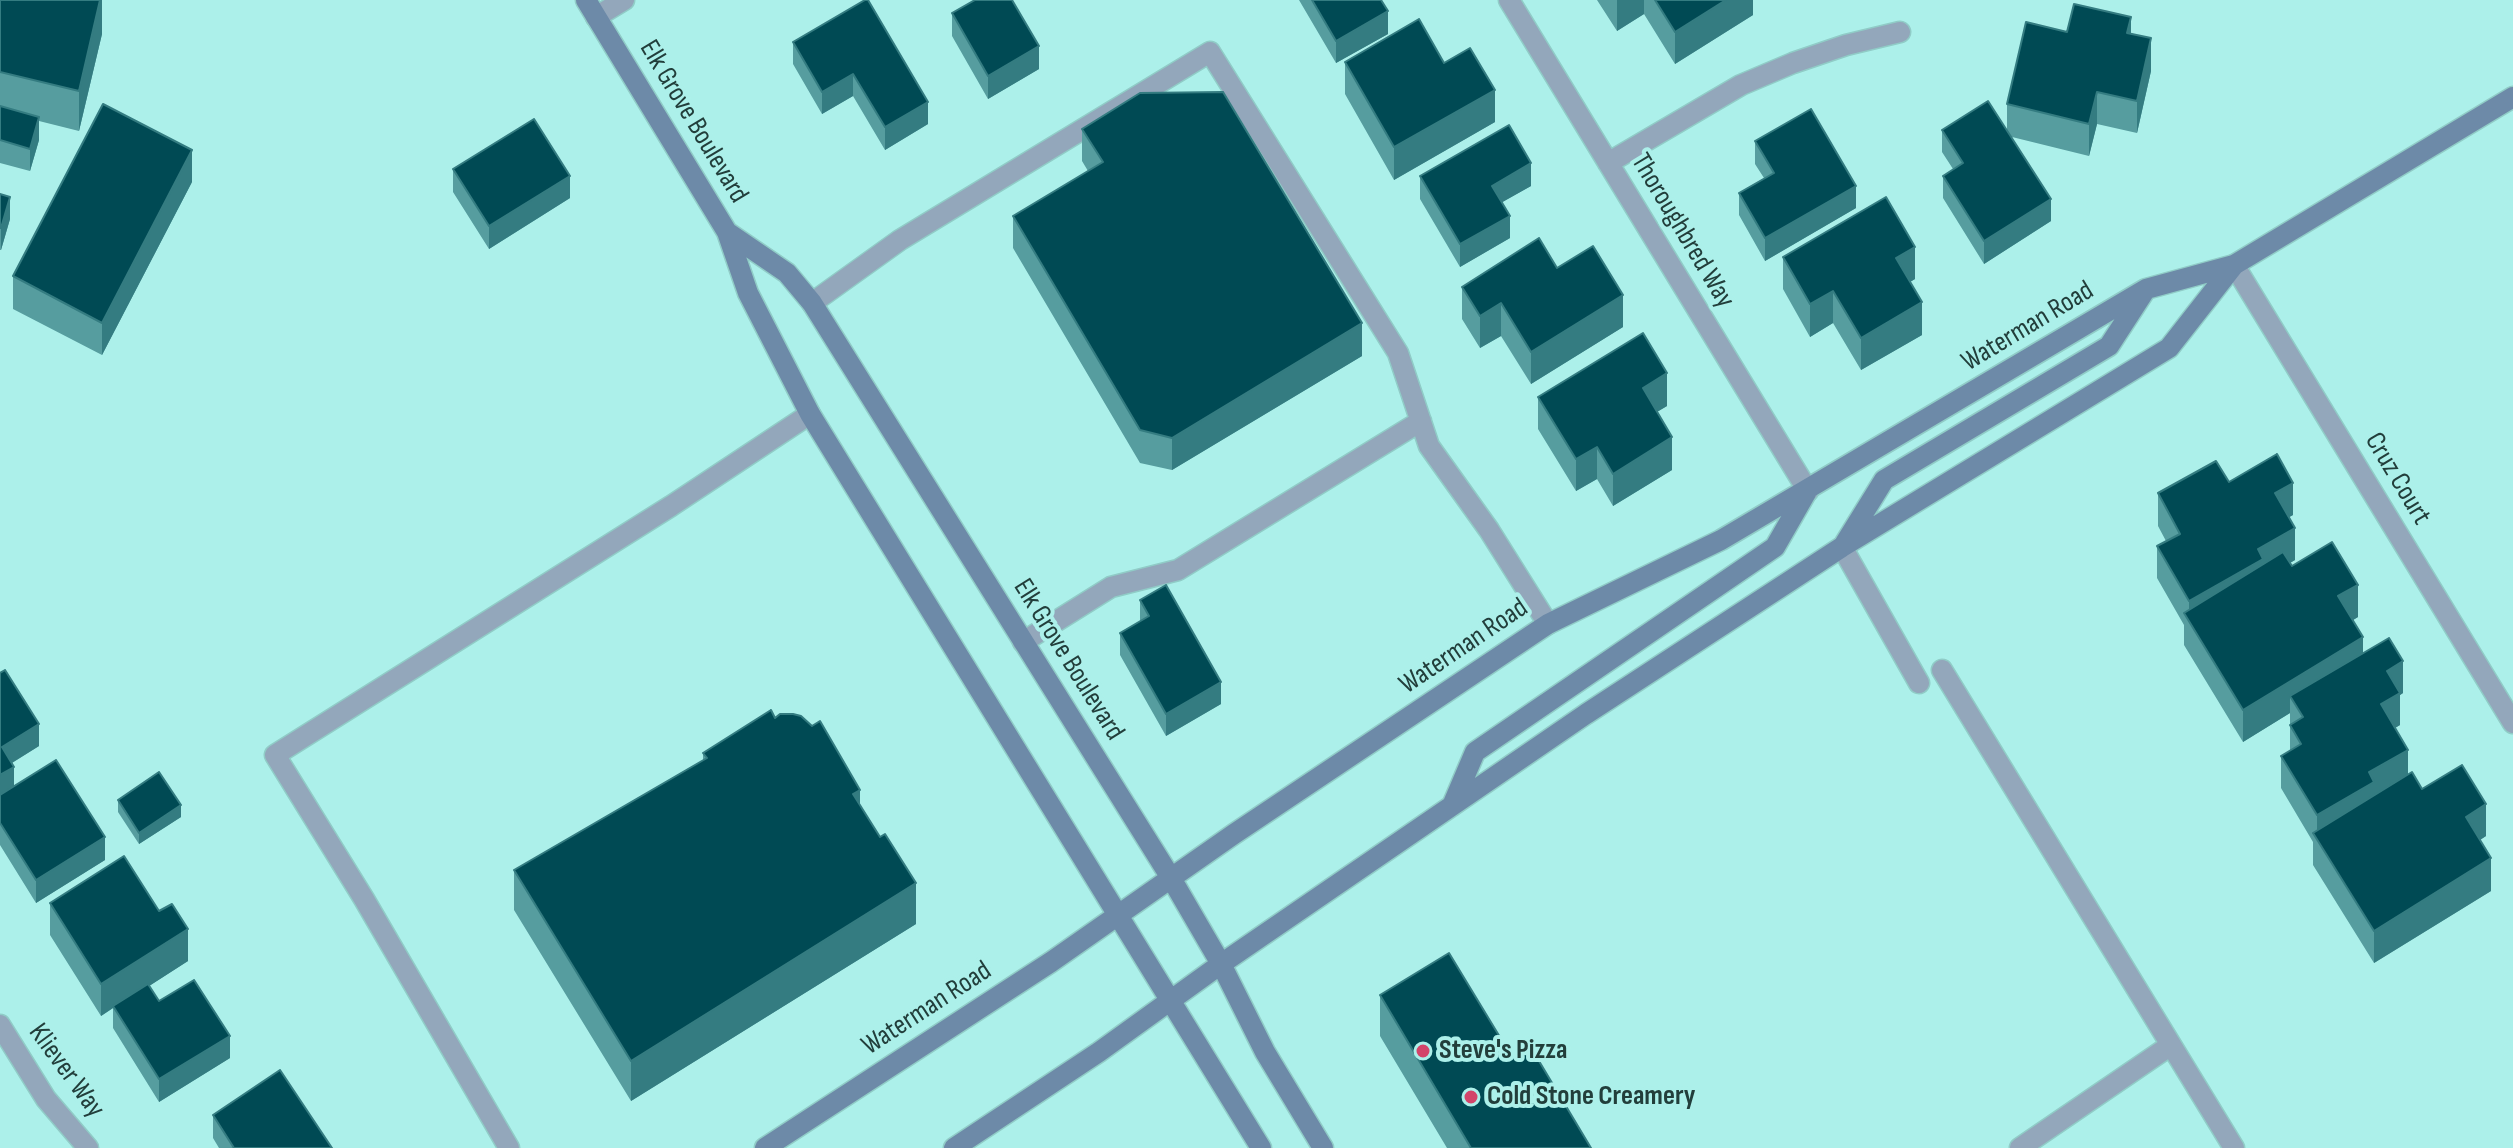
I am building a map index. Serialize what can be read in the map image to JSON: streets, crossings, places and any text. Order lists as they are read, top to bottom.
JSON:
{
  "streets": {
    "main road": ["Elk Grove Boulevard", "Waterman Road"],
    "street": ["Thoroughbred Way", "Cruz Court", "Kliever Way"]
  },
  "crossings": [
    ["Elk Grove Boulevard", "Waterman Road"],
    ["Thoroughbred Way", "Waterman Road"],
    ["Waterman Road", "Cruz Court"]
  ],
  "places": ["Steve's Pizza", "Cold Stone Creamery"]
}
